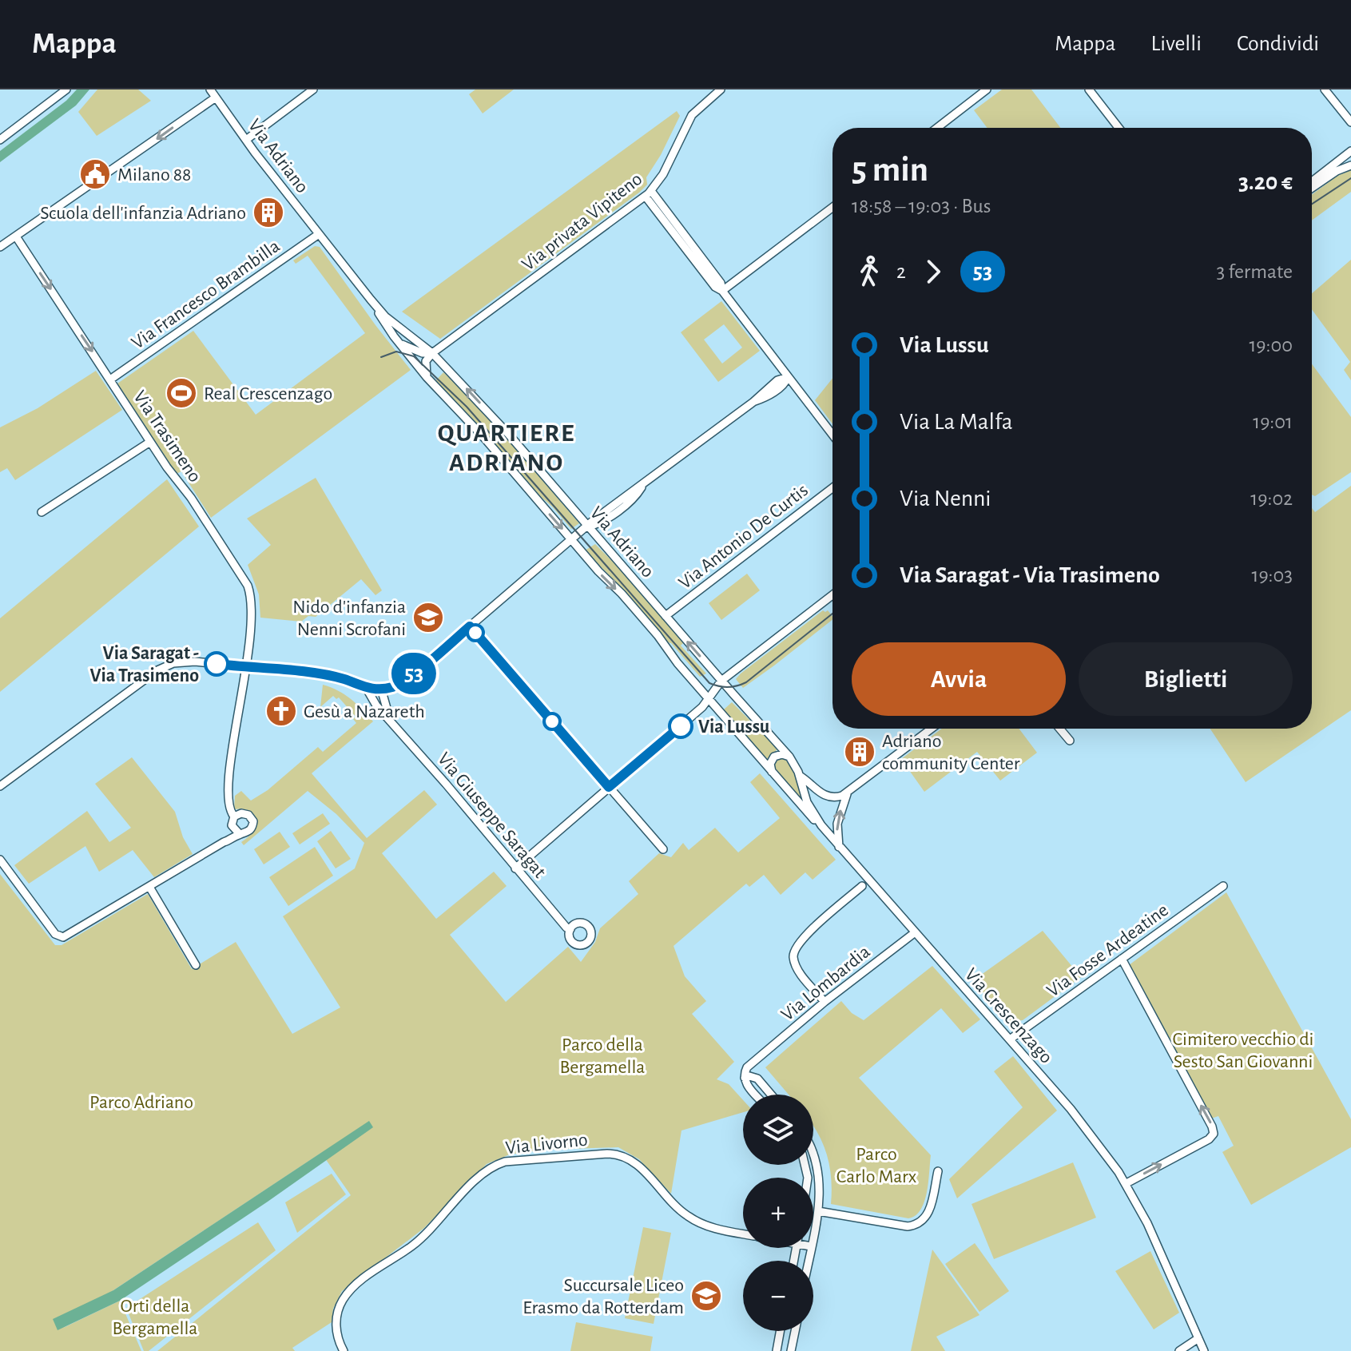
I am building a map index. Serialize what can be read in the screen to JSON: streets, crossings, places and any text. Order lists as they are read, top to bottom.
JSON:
{
  "streets": {
    "street": [
      "Via Adriano",
      "Via privata Vipiteno",
      "Via Francesco Brambilla",
      "Via Trasimeno",
      "Via Antonio De Curtis",
      "Via Giuseppe Saragat",
      "Via Fosse Ardeatine",
      "Via Lombardia",
      "Via Crescenzago",
      "Via Livorno"
    ]
  },
  "crossings": [
    ["Via Adriano", "Via privata Vipiteno"],
    ["Via Adriano", "Via Francesco Brambilla"],
    ["Via Adriano", "Via Antonio De Curtis"],
    ["Via Adriano", "Via Crescenzago"],
    ["Via Francesco Brambilla", "Via Trasimeno"],
    ["Via Fosse Ardeatine", "Via Crescenzago"],
    ["Via Lombardia", "Via Crescenzago"]
  ],
  "districts": ["QUARTIERE ADRIANO"],
  "parks": [
    "Cimitero vecchio di Sesto San Giovanni",
    "Parco della Bergamella",
    "Parco Adriano",
    "Parco Carlo Marx",
    "Orti della Bergamella"
  ],
  "places": {
    "public building": ["Milano 88"],
    "building": ["Scuola dell'infanzia Adriano", "Adriano community Center"],
    "sports": ["Real Crescenzago"],
    "school or university": ["Nido d'infanzia Nenni Scrofani", "Succursale Liceo Erasmo da Rotterdam"],
    "other": ["Via Saragat - Via Trasimeno", "Via Lussu"],
    "church": ["Gesù a Nazareth"]
  },
  "lines": ["bus line 53"],
  "page": {
    "header": "Mappa",
    "nav": ["Mappa", "Livelli", "Condividi"],
    "on_map": "53",
    "heading": ["5 min", "18:58 – 19:03 · Bus", "3.20 €"],
    "legs": ["2", "53", "3 fermate"],
    "list": [
      {
        "name": "Via Lussu",
        "value": "19:00"
      },
      {
        "name": "Via La Malfa",
        "value": "19:01"
      },
      {
        "name": "Via Nenni",
        "value": "19:02"
      },
      {
        "name": "Via Saragat - Via Trasimeno",
        "value": "19:03"
      }
    ],
    "buttons": ["Avvia", "Biglietti"],
    "map_buttons": ["+", "−"]
  }
}
